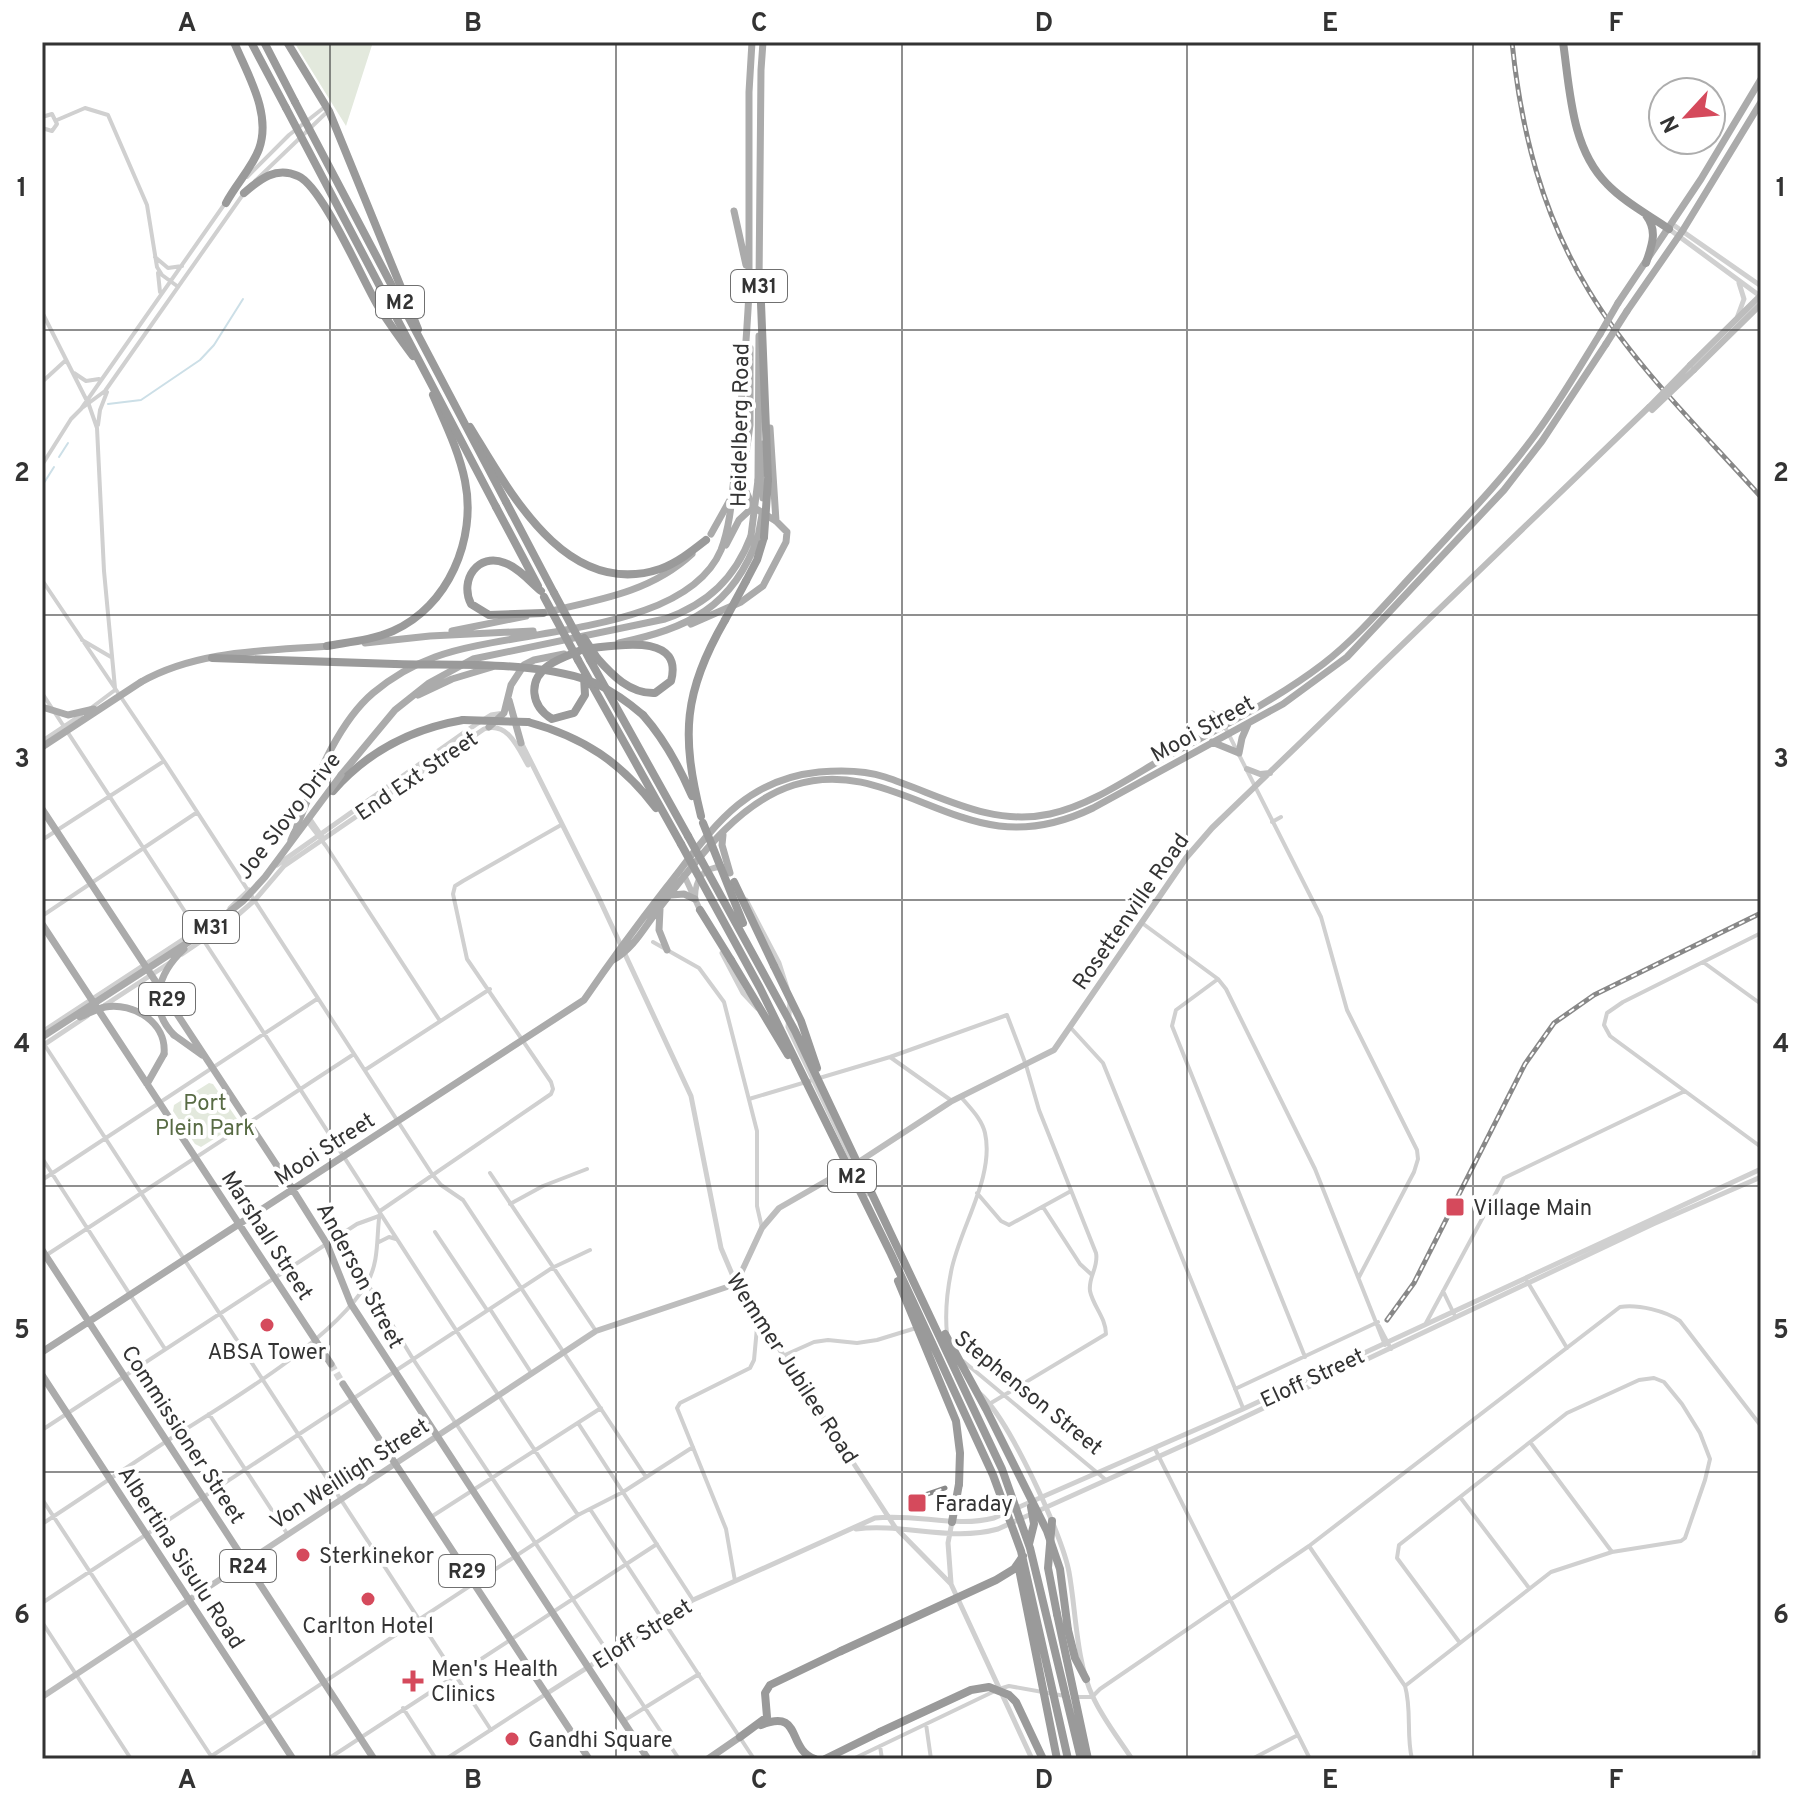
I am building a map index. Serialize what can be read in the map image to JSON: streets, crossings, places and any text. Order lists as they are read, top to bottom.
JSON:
{
  "streets": {
    "highway": ["M2"],
    "main road": [
      "M31",
      "Heidelberg Road",
      "Mooi Street",
      "Joe Slovo Drive",
      "Rosettenville Road",
      "R29",
      "Marshall Street",
      "Anderson Street",
      "Stephenson Street",
      "Commissioner Street",
      "Von Weilligh Street",
      "Albertina Sisulu Road",
      "R24"
    ],
    "street": ["End Ext Street", "Wemmer Jubilee Road", "Eloff Street"]
  },
  "crossings": [
    ["M31", "Heidelberg Road"],
    ["Heidelberg Road", "Joe Slovo Drive"],
    ["Mooi Street", "Marshall Street"],
    ["Mooi Street", "Anderson Street"],
    ["Mooi Street", "Wemmer Jubilee Road"],
    ["Mooi Street", "Stephenson Street"],
    ["Mooi Street", "Commissioner Street"],
    ["End Ext Street", "Joe Slovo Drive"],
    ["Rosettenville Road", "Wemmer Jubilee Road"],
    ["Rosettenville Road", "Stephenson Street"],
    ["R29", "Eloff Street"],
    ["R29", "Von Weilligh Street"],
    ["Anderson Street", "Eloff Street"],
    ["Anderson Street", "Von Weilligh Street"],
    ["Wemmer Jubilee Road", "Eloff Street"],
    ["Eloff Street", "Stephenson Street"],
    ["Commissioner Street", "Von Weilligh Street"],
    ["Von Weilligh Street", "Albertina Sisulu Road"]
  ],
  "parks": ["Port Plein Park"],
  "places": {
    "transit": ["Village Main", "Faraday"],
    "other": [
      "ABSA Tower",
      "Sterkinekor",
      "Carlton Hotel",
      "Gandhi Square"
    ],
    "health": ["Men's Health Clinics"]
  },
  "north": "bottom left",
  "grid": {
    "columns": [
      "A",
      "B",
      "C",
      "D",
      "E",
      "F"
    ],
    "rows": [
      "1",
      "2",
      "3",
      "4",
      "5",
      "6"
    ]
  }
}
